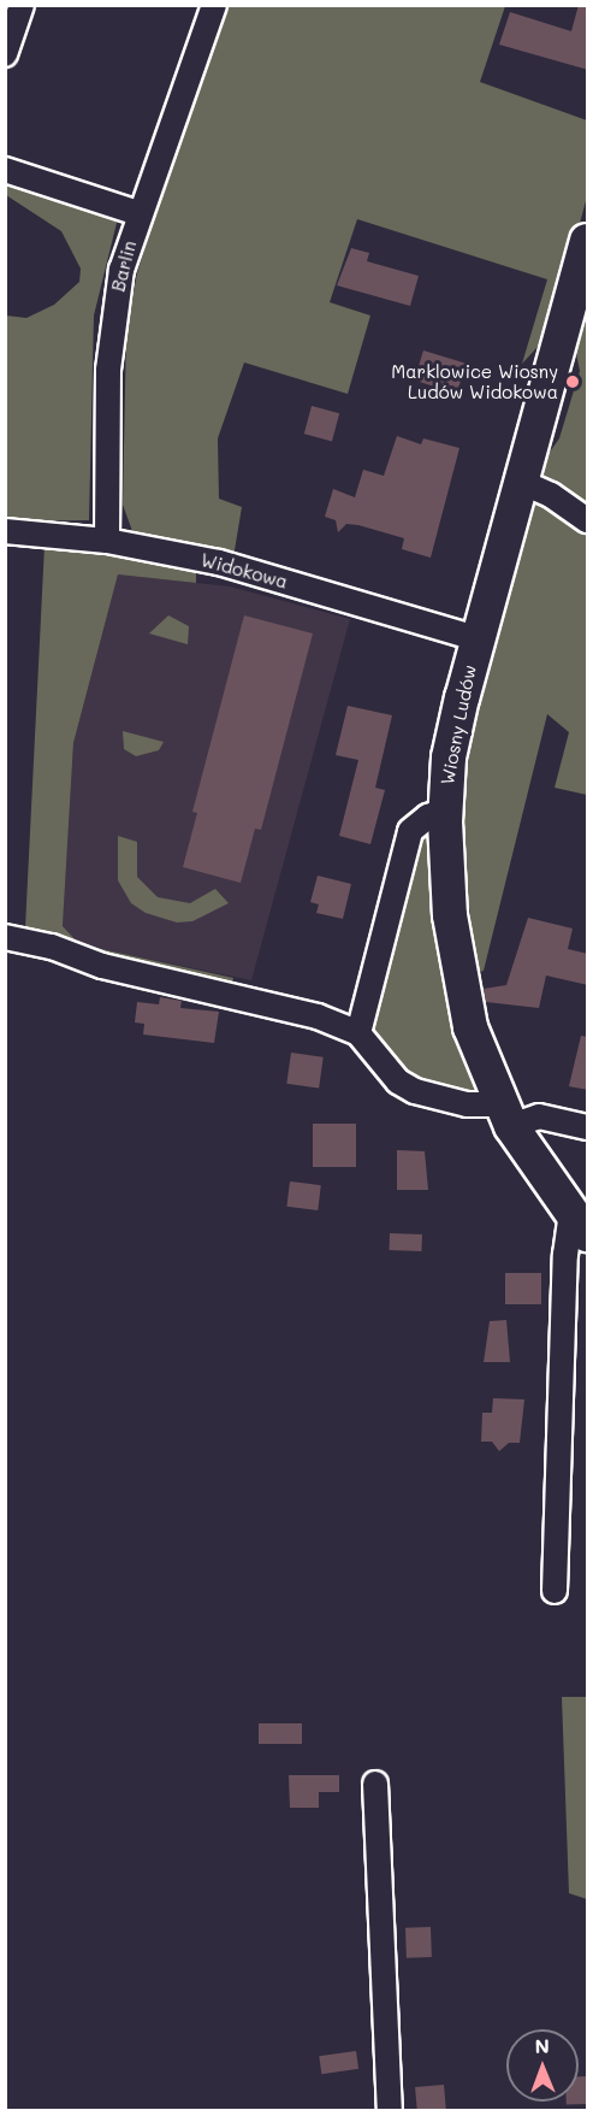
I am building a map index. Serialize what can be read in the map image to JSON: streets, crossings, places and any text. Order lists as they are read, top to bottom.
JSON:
{
  "streets": {
    "street": ["Barlin", "Widokowa", "Wiosny Ludów"]
  },
  "crossings": [
    ["Barlin", "Widokowa"],
    ["Widokowa", "Wiosny Ludów"]
  ],
  "places": ["Marklowice Wiosny Ludów Widokowa"],
  "north": "top"
}
